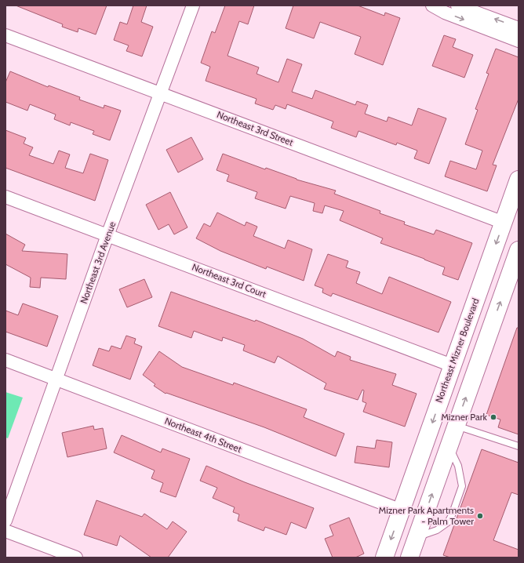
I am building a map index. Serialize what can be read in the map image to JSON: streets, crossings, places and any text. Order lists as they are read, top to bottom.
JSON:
{
  "streets": {
    "main road": ["Northeast Mizner Boulevard"],
    "street": [
      "Northeast 3rd Street",
      "Northeast 3rd Avenue",
      "Northeast 3rd Court",
      "Northeast 4th Street"
    ]
  },
  "crossings": [
    ["Northeast 3rd Street", "Northeast 3rd Avenue"],
    ["Northeast 3rd Street", "Northeast Mizner Boulevard"],
    ["Northeast 3rd Avenue", "Northeast 3rd Court"],
    ["Northeast 3rd Avenue", "Northeast 4th Street"],
    ["Northeast 3rd Court", "Northeast Mizner Boulevard"],
    ["Northeast Mizner Boulevard", "Northeast 4th Street"]
  ],
  "places": ["Mizner Park", "Mizner Park Apartments - Palm Tower"]
}
